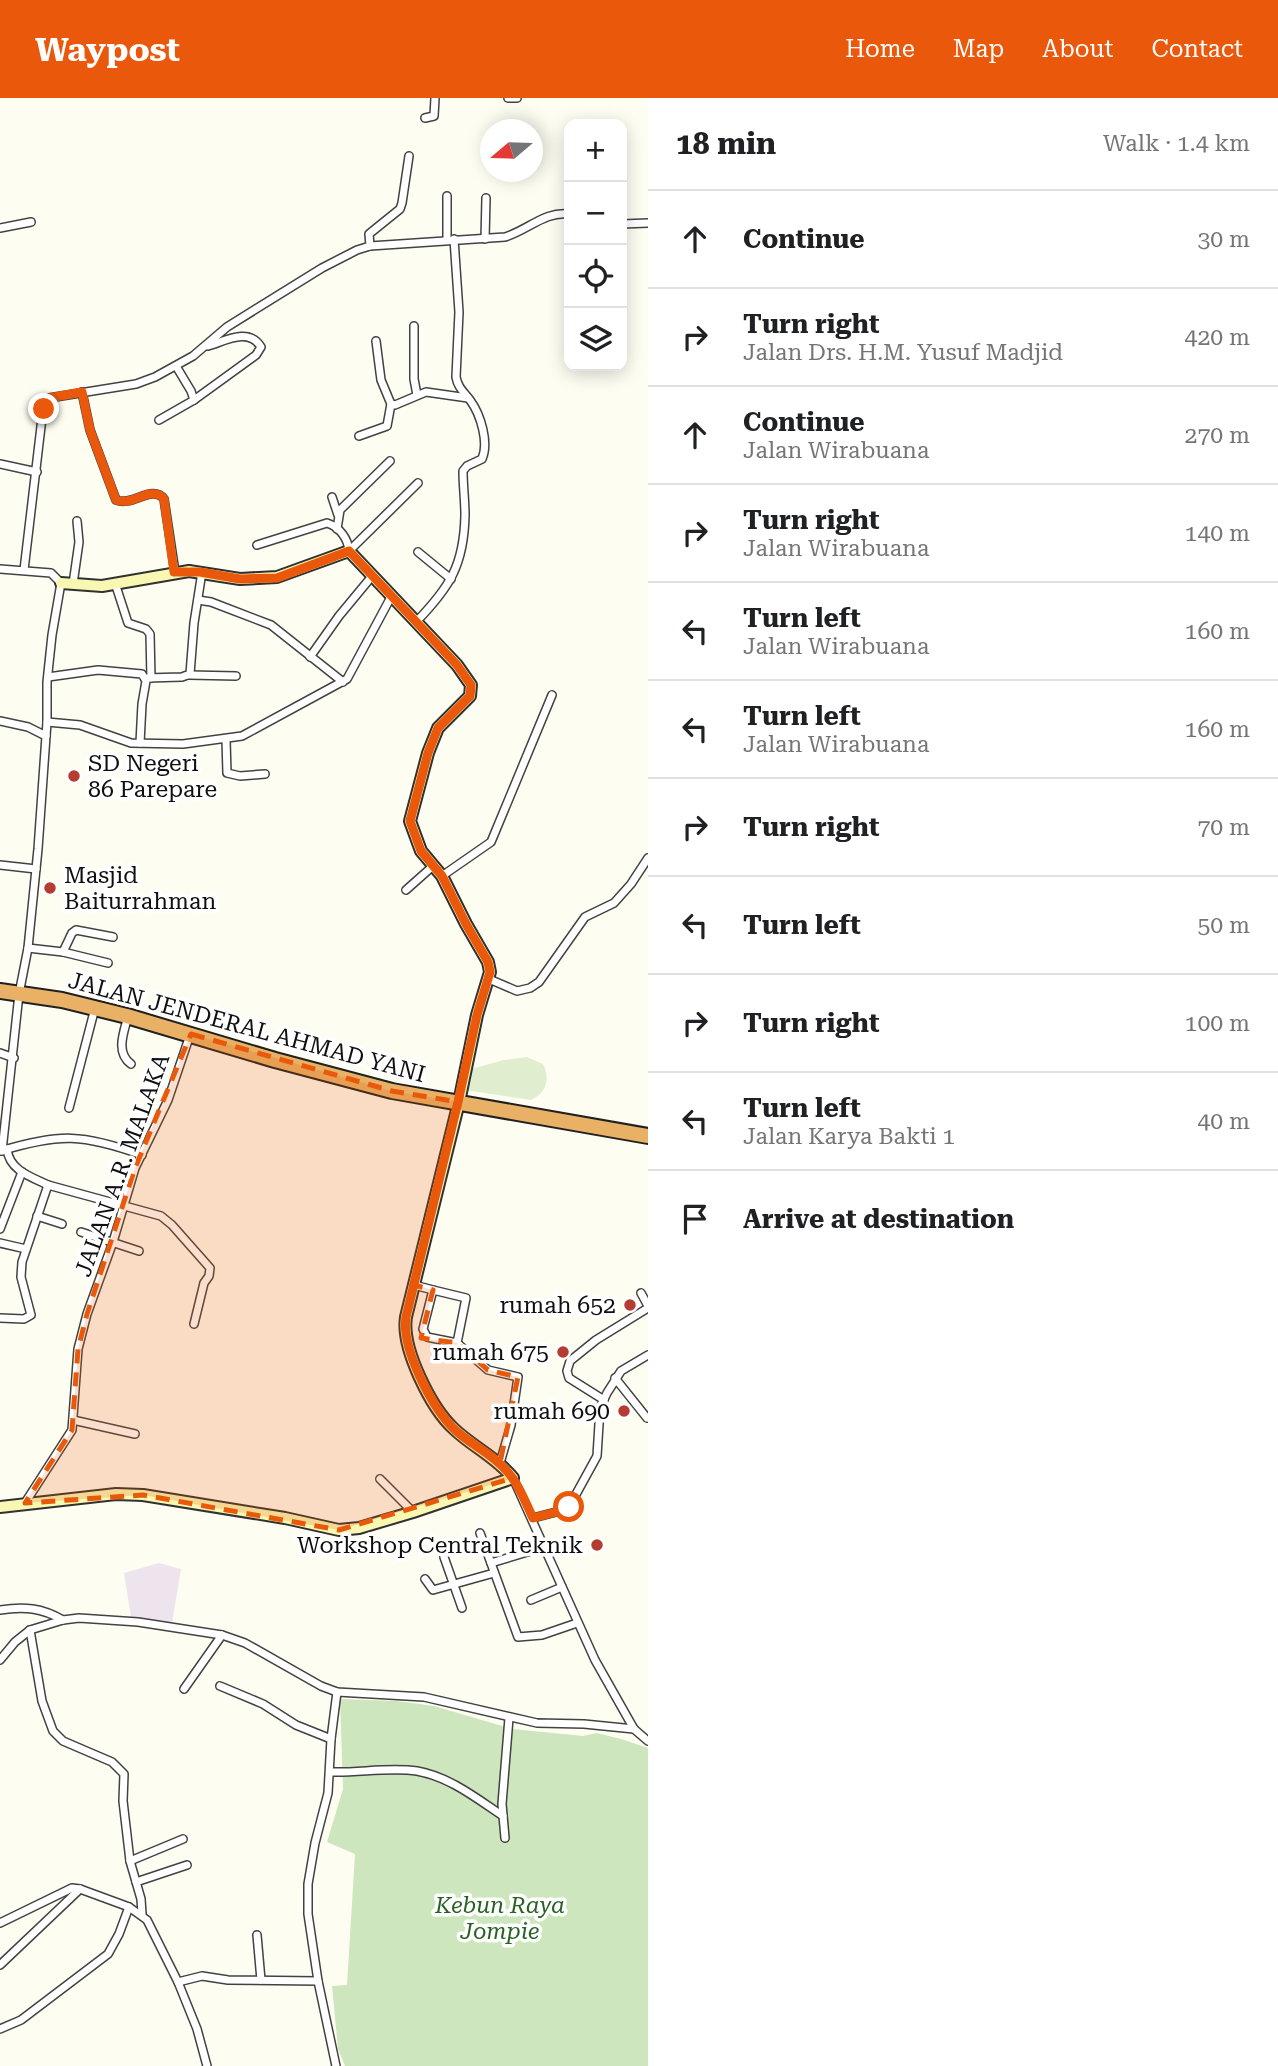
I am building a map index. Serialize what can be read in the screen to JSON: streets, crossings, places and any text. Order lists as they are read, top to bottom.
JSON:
{
  "streets": {
    "highway": ["JALAN JENDERAL AHMAD YANI"],
    "street": ["JALAN A.R. MALAKA"]
  },
  "crossings": [
    ["JALAN JENDERAL AHMAD YANI", "JALAN A.R. MALAKA"]
  ],
  "parks": ["Kebun Raya Jompie"],
  "places": [
    "SD Negeri 86 Parepare",
    "Masjid Baiturrahman",
    "rumah 652",
    "rumah 675",
    "rumah 690",
    "Workshop Central Teknik"
  ],
  "north": "left",
  "page": {
    "header": "Waypost",
    "nav": [
      "Home",
      "Map",
      "About",
      "Contact"
    ],
    "heading": ["18 min", "Walk · 1.4 km"],
    "map_buttons": ["+", "−"],
    "list": [
      ["Continue", "30 m"],
      ["Turn right", "Jalan Drs. H.M. Yusuf Madjid", "420 m"],
      ["Continue", "Jalan Wirabuana", "270 m"],
      ["Turn right", "Jalan Wirabuana", "140 m"],
      ["Turn left", "Jalan Wirabuana", "160 m"],
      ["Turn left", "Jalan Wirabuana", "160 m"],
      ["Turn right", "70 m"],
      ["Turn left", "50 m"],
      ["Turn right", "100 m"],
      ["Turn left", "Jalan Karya Bakti 1", "40 m"],
      "Arrive at destination"
    ]
  }
}
